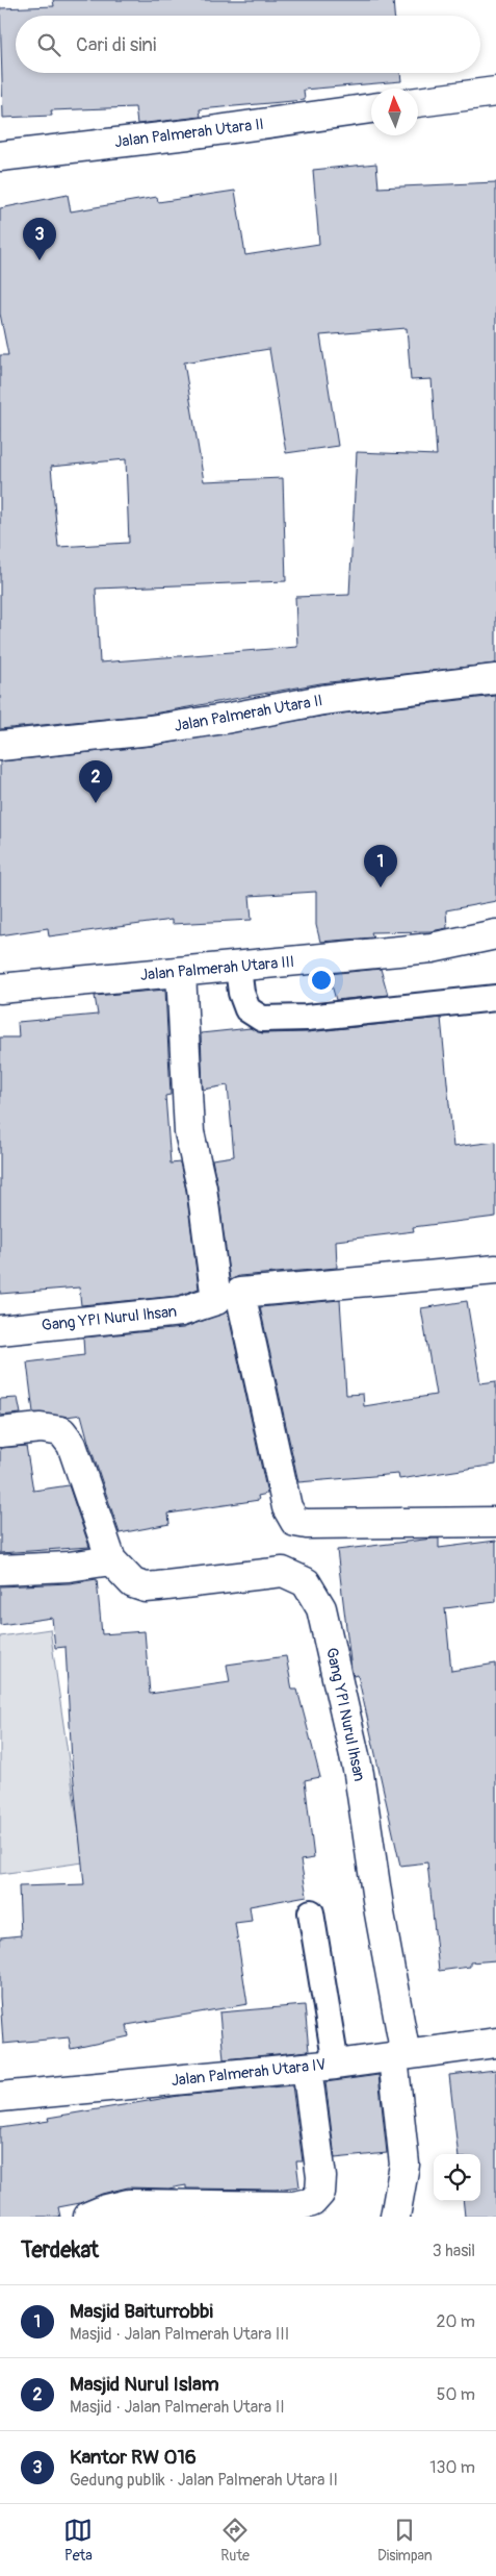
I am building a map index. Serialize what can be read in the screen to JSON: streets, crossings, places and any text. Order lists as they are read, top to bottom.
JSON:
{
  "streets": {
    "street": [
      "Jalan Palmerah Utara II",
      "Jalan Palmerah Utara III",
      "Gang YPI Nurul Ihsan",
      "Jalan Palmerah Utara IV"
    ]
  },
  "crossings": [
    ["Jalan Palmerah Utara III", "Gang YPI Nurul Ihsan"],
    ["Gang YPI Nurul Ihsan", "Jalan Palmerah Utara IV"]
  ],
  "north": "top",
  "page": {
    "search": "Cari di sini",
    "pins": ["3", "2", "1"],
    "heading": ["Terdekat", "3 hasil"],
    "list": [
      {
        "mark": "1",
        "name": "Masjid Baiturrobbi",
        "note": "Masjid · Jalan Palmerah Utara III",
        "value": "20 m"
      },
      {
        "mark": "2",
        "name": "Masjid Nurul Islam",
        "note": "Masjid · Jalan Palmerah Utara II",
        "value": "50 m"
      },
      {
        "mark": "3",
        "name": "Kantor RW 016",
        "note": "Gedung publik · Jalan Palmerah Utara II",
        "value": "130 m"
      }
    ],
    "nav": ["Peta", "Rute", "Disimpan"]
  }
}
